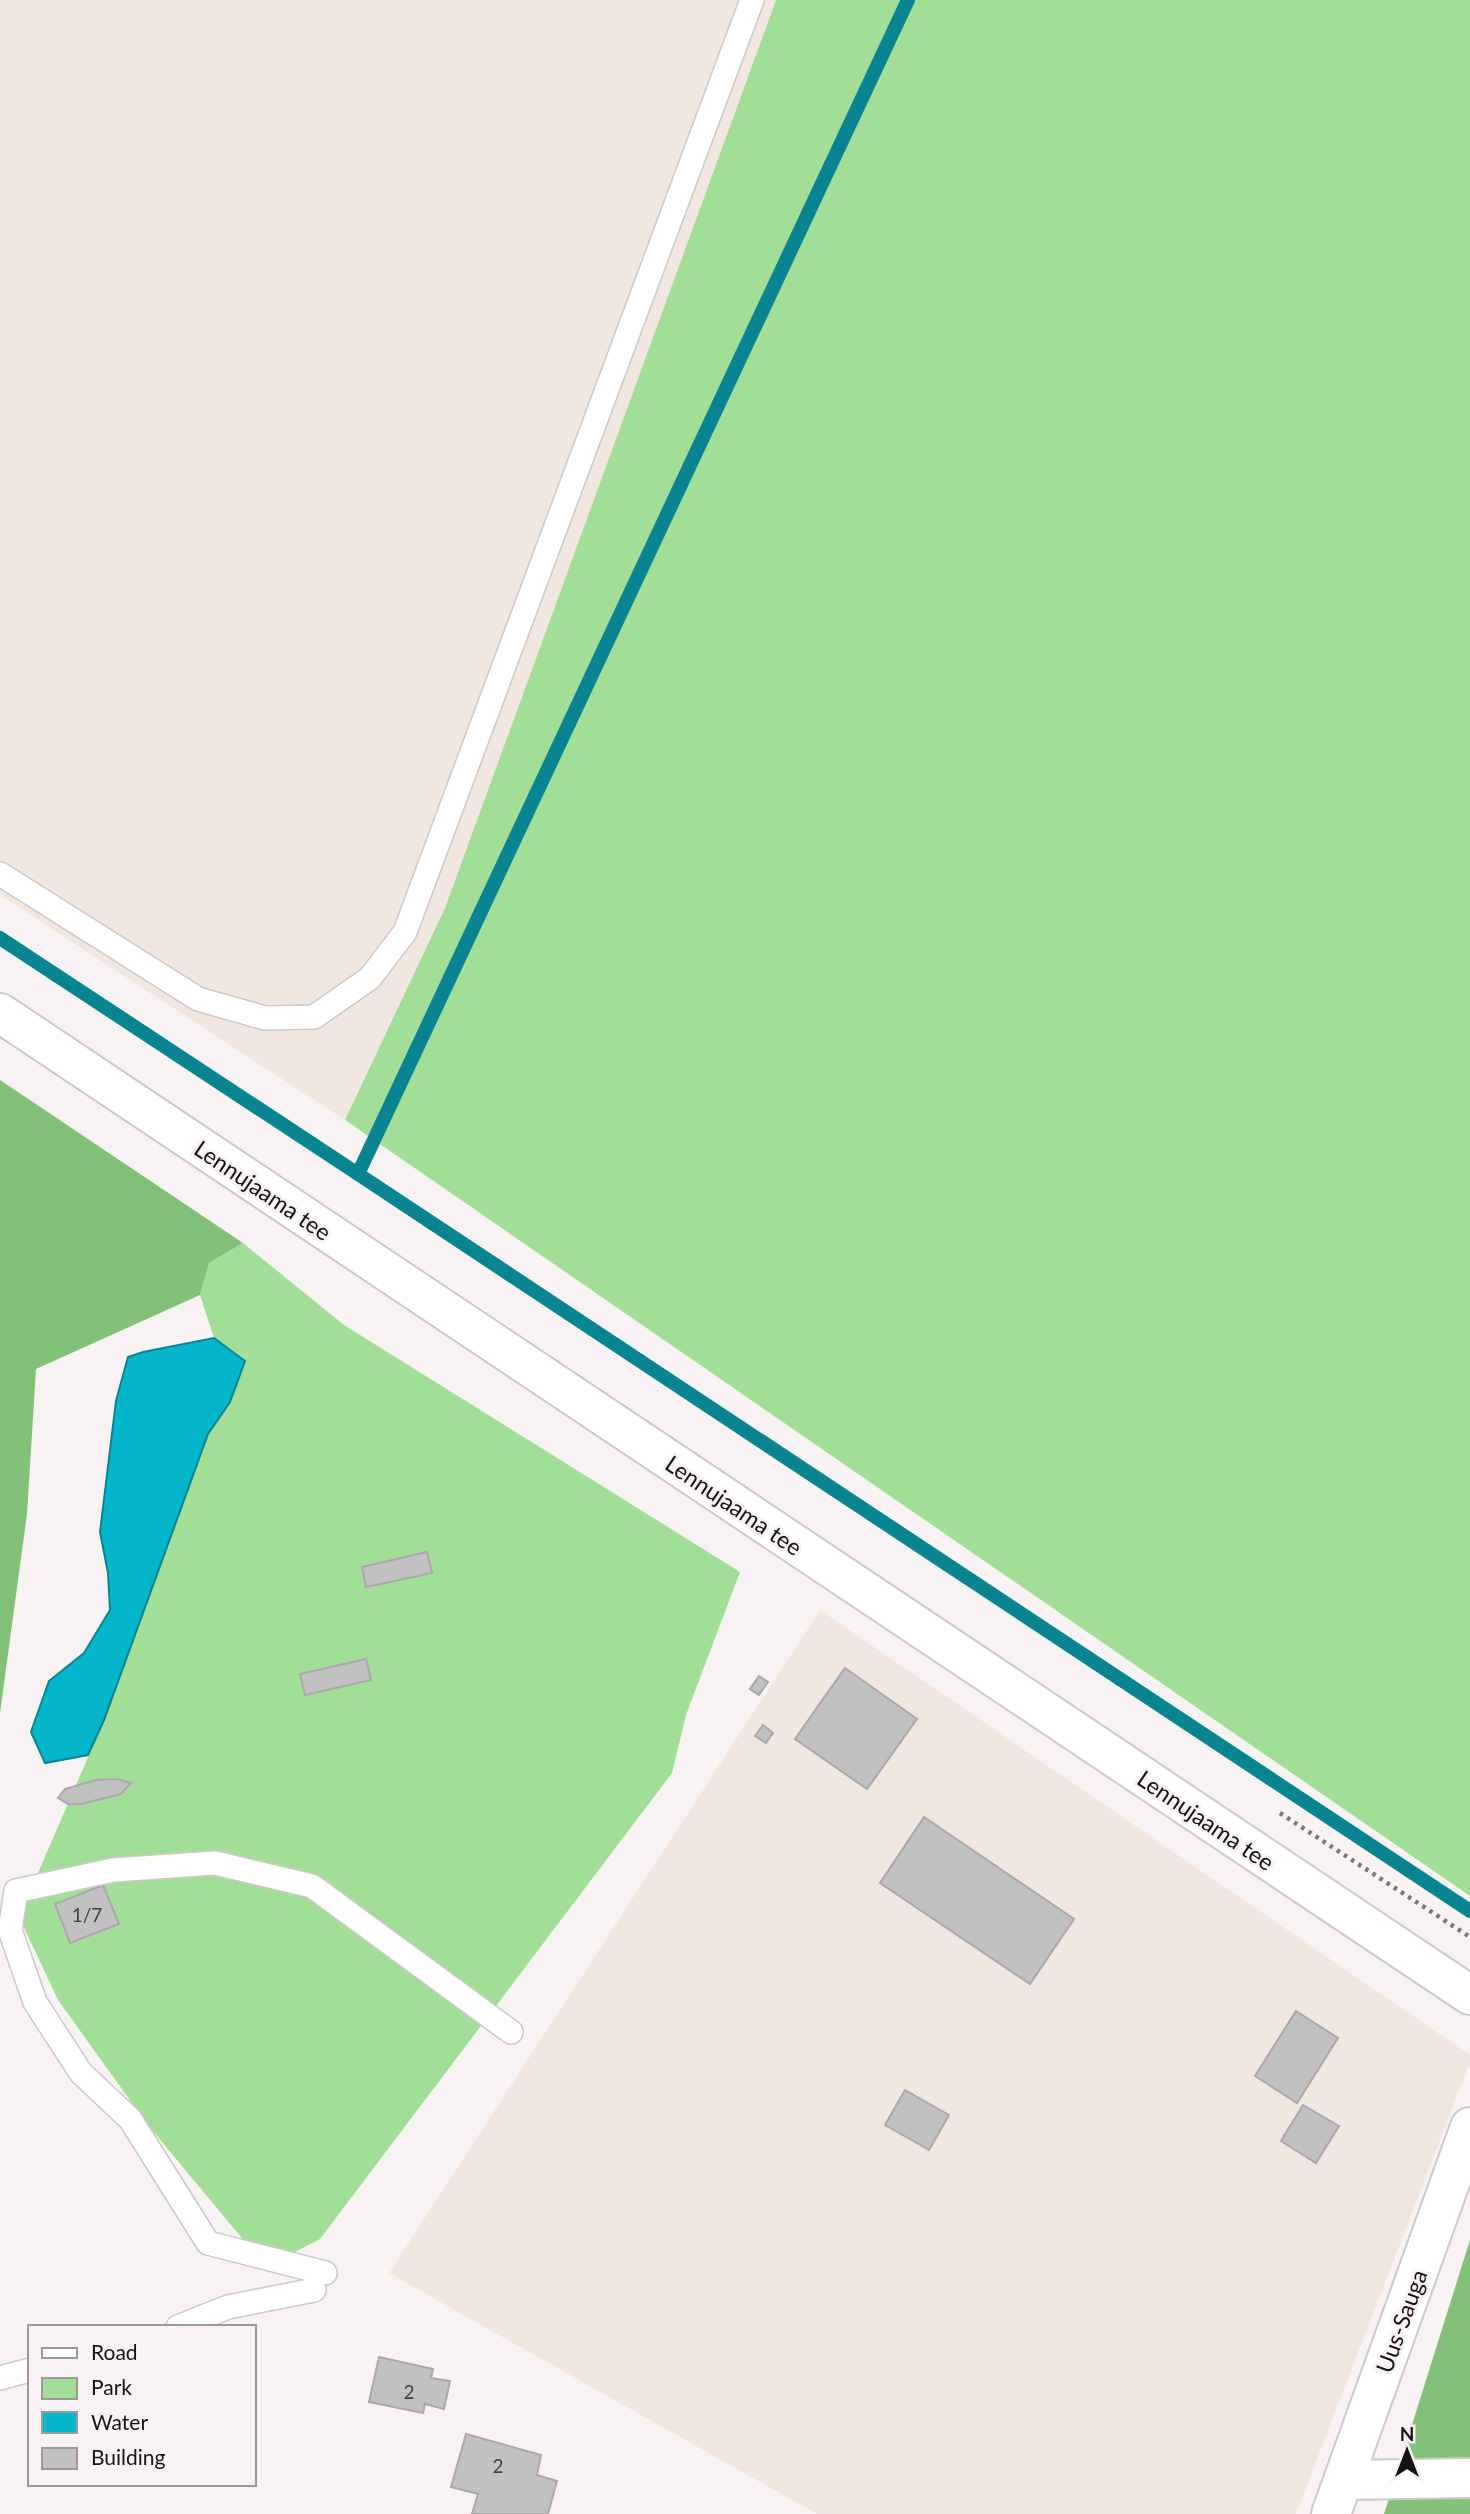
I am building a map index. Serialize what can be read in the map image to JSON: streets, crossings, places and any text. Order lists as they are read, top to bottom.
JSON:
{
  "streets": {
    "street": ["Lennujaama tee", "Uus-Sauga"]
  },
  "house_numbers": ["1/7", "2", "2"],
  "legend": [
    "Road",
    "Park",
    "Water",
    "Building"
  ],
  "north": "top"
}
